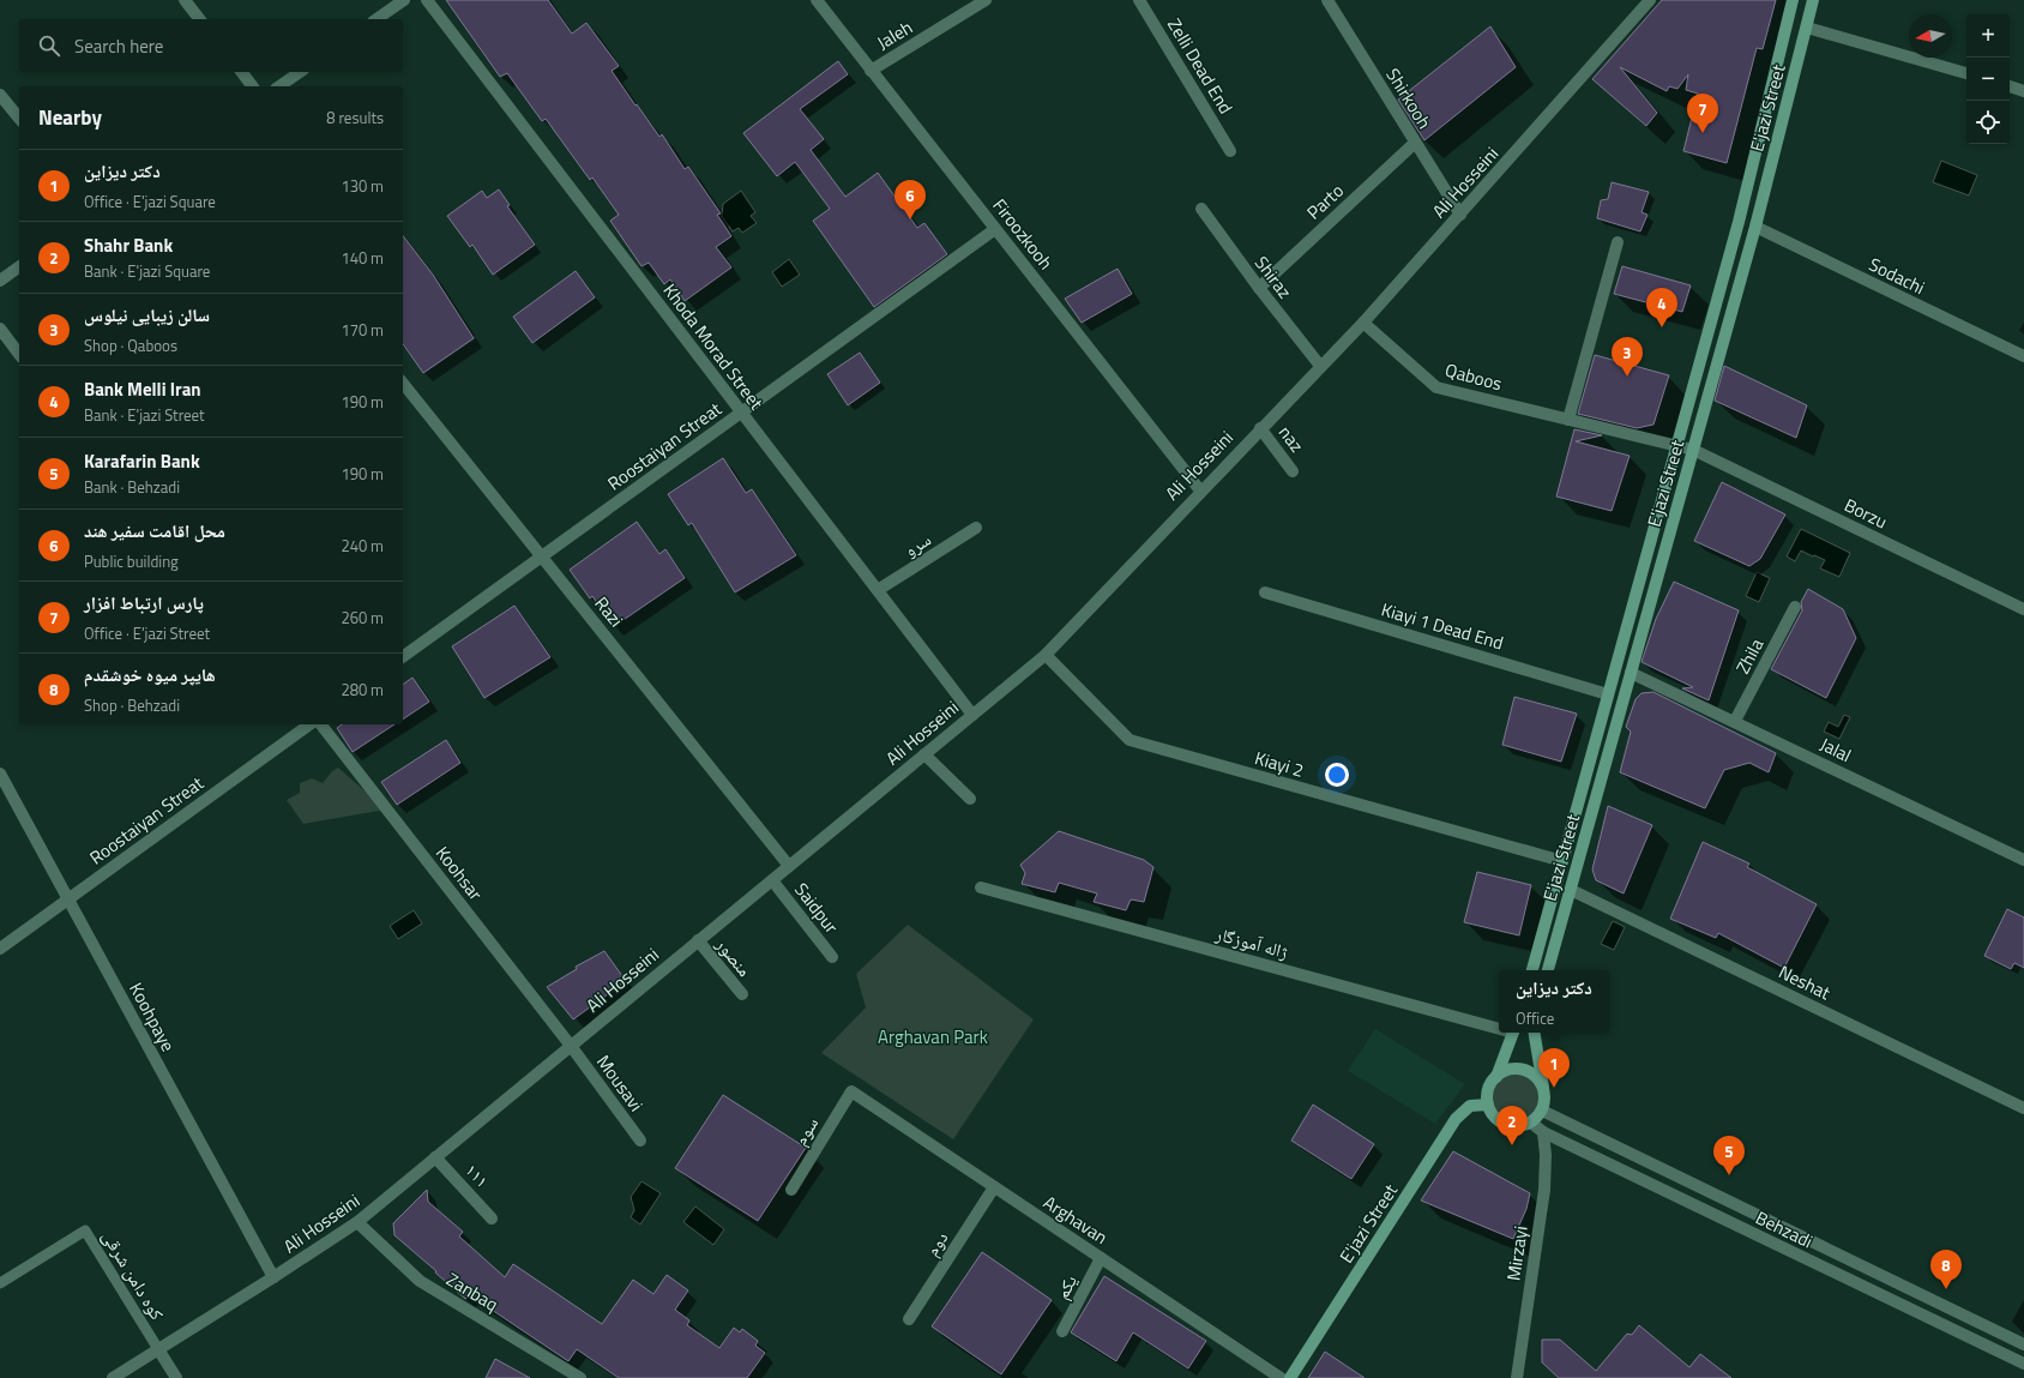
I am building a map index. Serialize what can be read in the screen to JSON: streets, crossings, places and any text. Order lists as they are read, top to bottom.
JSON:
{
  "streets": {
    "main road": ["E'jazi Street"],
    "street": [
      "Jaleh",
      "Zelli Dead End",
      "Shirkooh",
      "Ali Hosseini",
      "Parto",
      "Firoozkooh",
      "Sodachi",
      "Shiraz",
      "Khoda Morad Street",
      "Qaboos",
      "naz",
      "Roostaiyan Streat",
      "Borzu",
      "سرو",
      "Razi",
      "Kiayi 1 Dead End",
      "Zhila",
      "Jalal",
      "Kiayi 2",
      "Koohsar",
      "Saidpur",
      "ژاله آموزگار",
      "منصور",
      "Neshat",
      "Koohpaye",
      "Mousavi",
      "سوم",
      "۱۱۱",
      "Arghavan",
      "Behzadi",
      "دوم",
      "Mirzayi",
      "یکم",
      "Zanbaq"
    ],
    "lane": ["کوه دامن شرقی"]
  },
  "crossings": [
    ["Jaleh", "Firoozkooh"],
    ["Shirkooh", "Ali Hosseini"],
    ["Shirkooh", "Parto"],
    ["E'jazi Street", "Sodachi"],
    ["E'jazi Street", "Qaboos"],
    ["E'jazi Street", "Borzu"],
    ["E'jazi Street", "Kiayi 1 Dead End"],
    ["E'jazi Street", "Jalal"],
    ["E'jazi Street", "Kiayi 2"],
    ["E'jazi Street", "Neshat"],
    ["E'jazi Street", "Behzadi"],
    ["Ali Hosseini", "Firoozkooh"],
    ["Ali Hosseini", "Shiraz"],
    ["Ali Hosseini", "Khoda Morad Street"],
    ["Ali Hosseini", "Qaboos"],
    ["Ali Hosseini", "naz"],
    ["Ali Hosseini", "Razi"],
    ["Ali Hosseini", "Kiayi 2"],
    ["Ali Hosseini", "Koohsar"],
    ["Ali Hosseini", "Saidpur"],
    ["Ali Hosseini", "منصور"],
    ["Ali Hosseini", "Koohpaye"],
    ["Ali Hosseini", "Mousavi"],
    ["Ali Hosseini", "۱۱۱"],
    ["Ali Hosseini", "کوه دامن شرقی"],
    ["Ali Hosseini", "Zanbaq"],
    ["Parto", "Shiraz"],
    ["Firoozkooh", "Roostaiyan Streat"],
    ["Khoda Morad Street", "Roostaiyan Streat"],
    ["Khoda Morad Street", "سرو"],
    ["Qaboos", "Borzu"],
    ["Roostaiyan Streat", "Razi"],
    ["Roostaiyan Streat", "Koohpaye"],
    ["Zhila", "Jalal"],
    ["Koohsar", "Mousavi"],
    ["سوم", "Arghavan"],
    ["Arghavan", "دوم"],
    ["Arghavan", "یکم"],
    ["Behzadi", "Mirzayi"]
  ],
  "parks": ["Arghavan Park"],
  "north": "left",
  "page": {
    "map_buttons": ["+", "−"],
    "search": "Search here",
    "heading": ["Nearby", "8 results"],
    "pins": [
      "7",
      "6",
      "4",
      "3",
      "1",
      "2",
      "5",
      "8"
    ],
    "list": [
      {
        "mark": "1",
        "name": "دکتر دیزاین",
        "note": "Office · E'jazi Square",
        "value": "130 m"
      },
      {
        "mark": "2",
        "name": "Shahr Bank",
        "note": "Bank · E'jazi Square",
        "value": "140 m"
      },
      {
        "mark": "3",
        "name": "سالن زیبایی نیلوس",
        "note": "Shop · Qaboos",
        "value": "170 m"
      },
      {
        "mark": "4",
        "name": "Bank Melli Iran",
        "note": "Bank · E'jazi Street",
        "value": "190 m"
      },
      {
        "mark": "5",
        "name": "Karafarin Bank",
        "note": "Bank · Behzadi",
        "value": "190 m"
      },
      {
        "mark": "6",
        "name": "محل اقامت سفیر هند",
        "note": "Public building",
        "value": "240 m"
      },
      {
        "mark": "7",
        "name": "پارس ارتباط افزار",
        "note": "Office · E'jazi Street",
        "value": "260 m"
      },
      {
        "mark": "8",
        "name": "هایپر میوه خوشقدم",
        "note": "Shop · Behzadi",
        "value": "280 m"
      }
    ],
    "popup": ["دکتر دیزاین", "Office"]
  }
}
